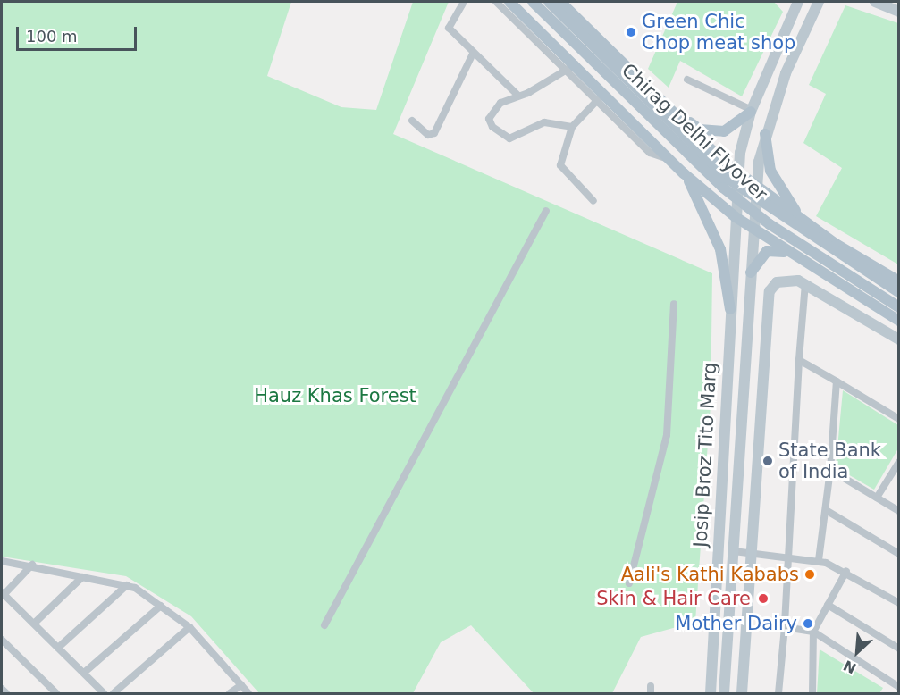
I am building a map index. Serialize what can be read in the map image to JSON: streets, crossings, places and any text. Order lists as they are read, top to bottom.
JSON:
{
  "streets": {
    "main road": ["Chirag Delhi Flyover", "Josip Broz Tito Marg"]
  },
  "parks": ["Hauz Khas Forest"],
  "places": [
    "Green Chic Chop meat shop",
    "State Bank of India",
    "Aali's Kathi Kababs",
    "Skin & Hair Care",
    "Mother Dairy"
  ],
  "scale_bar": "100 m",
  "north": "bottom left"
}
